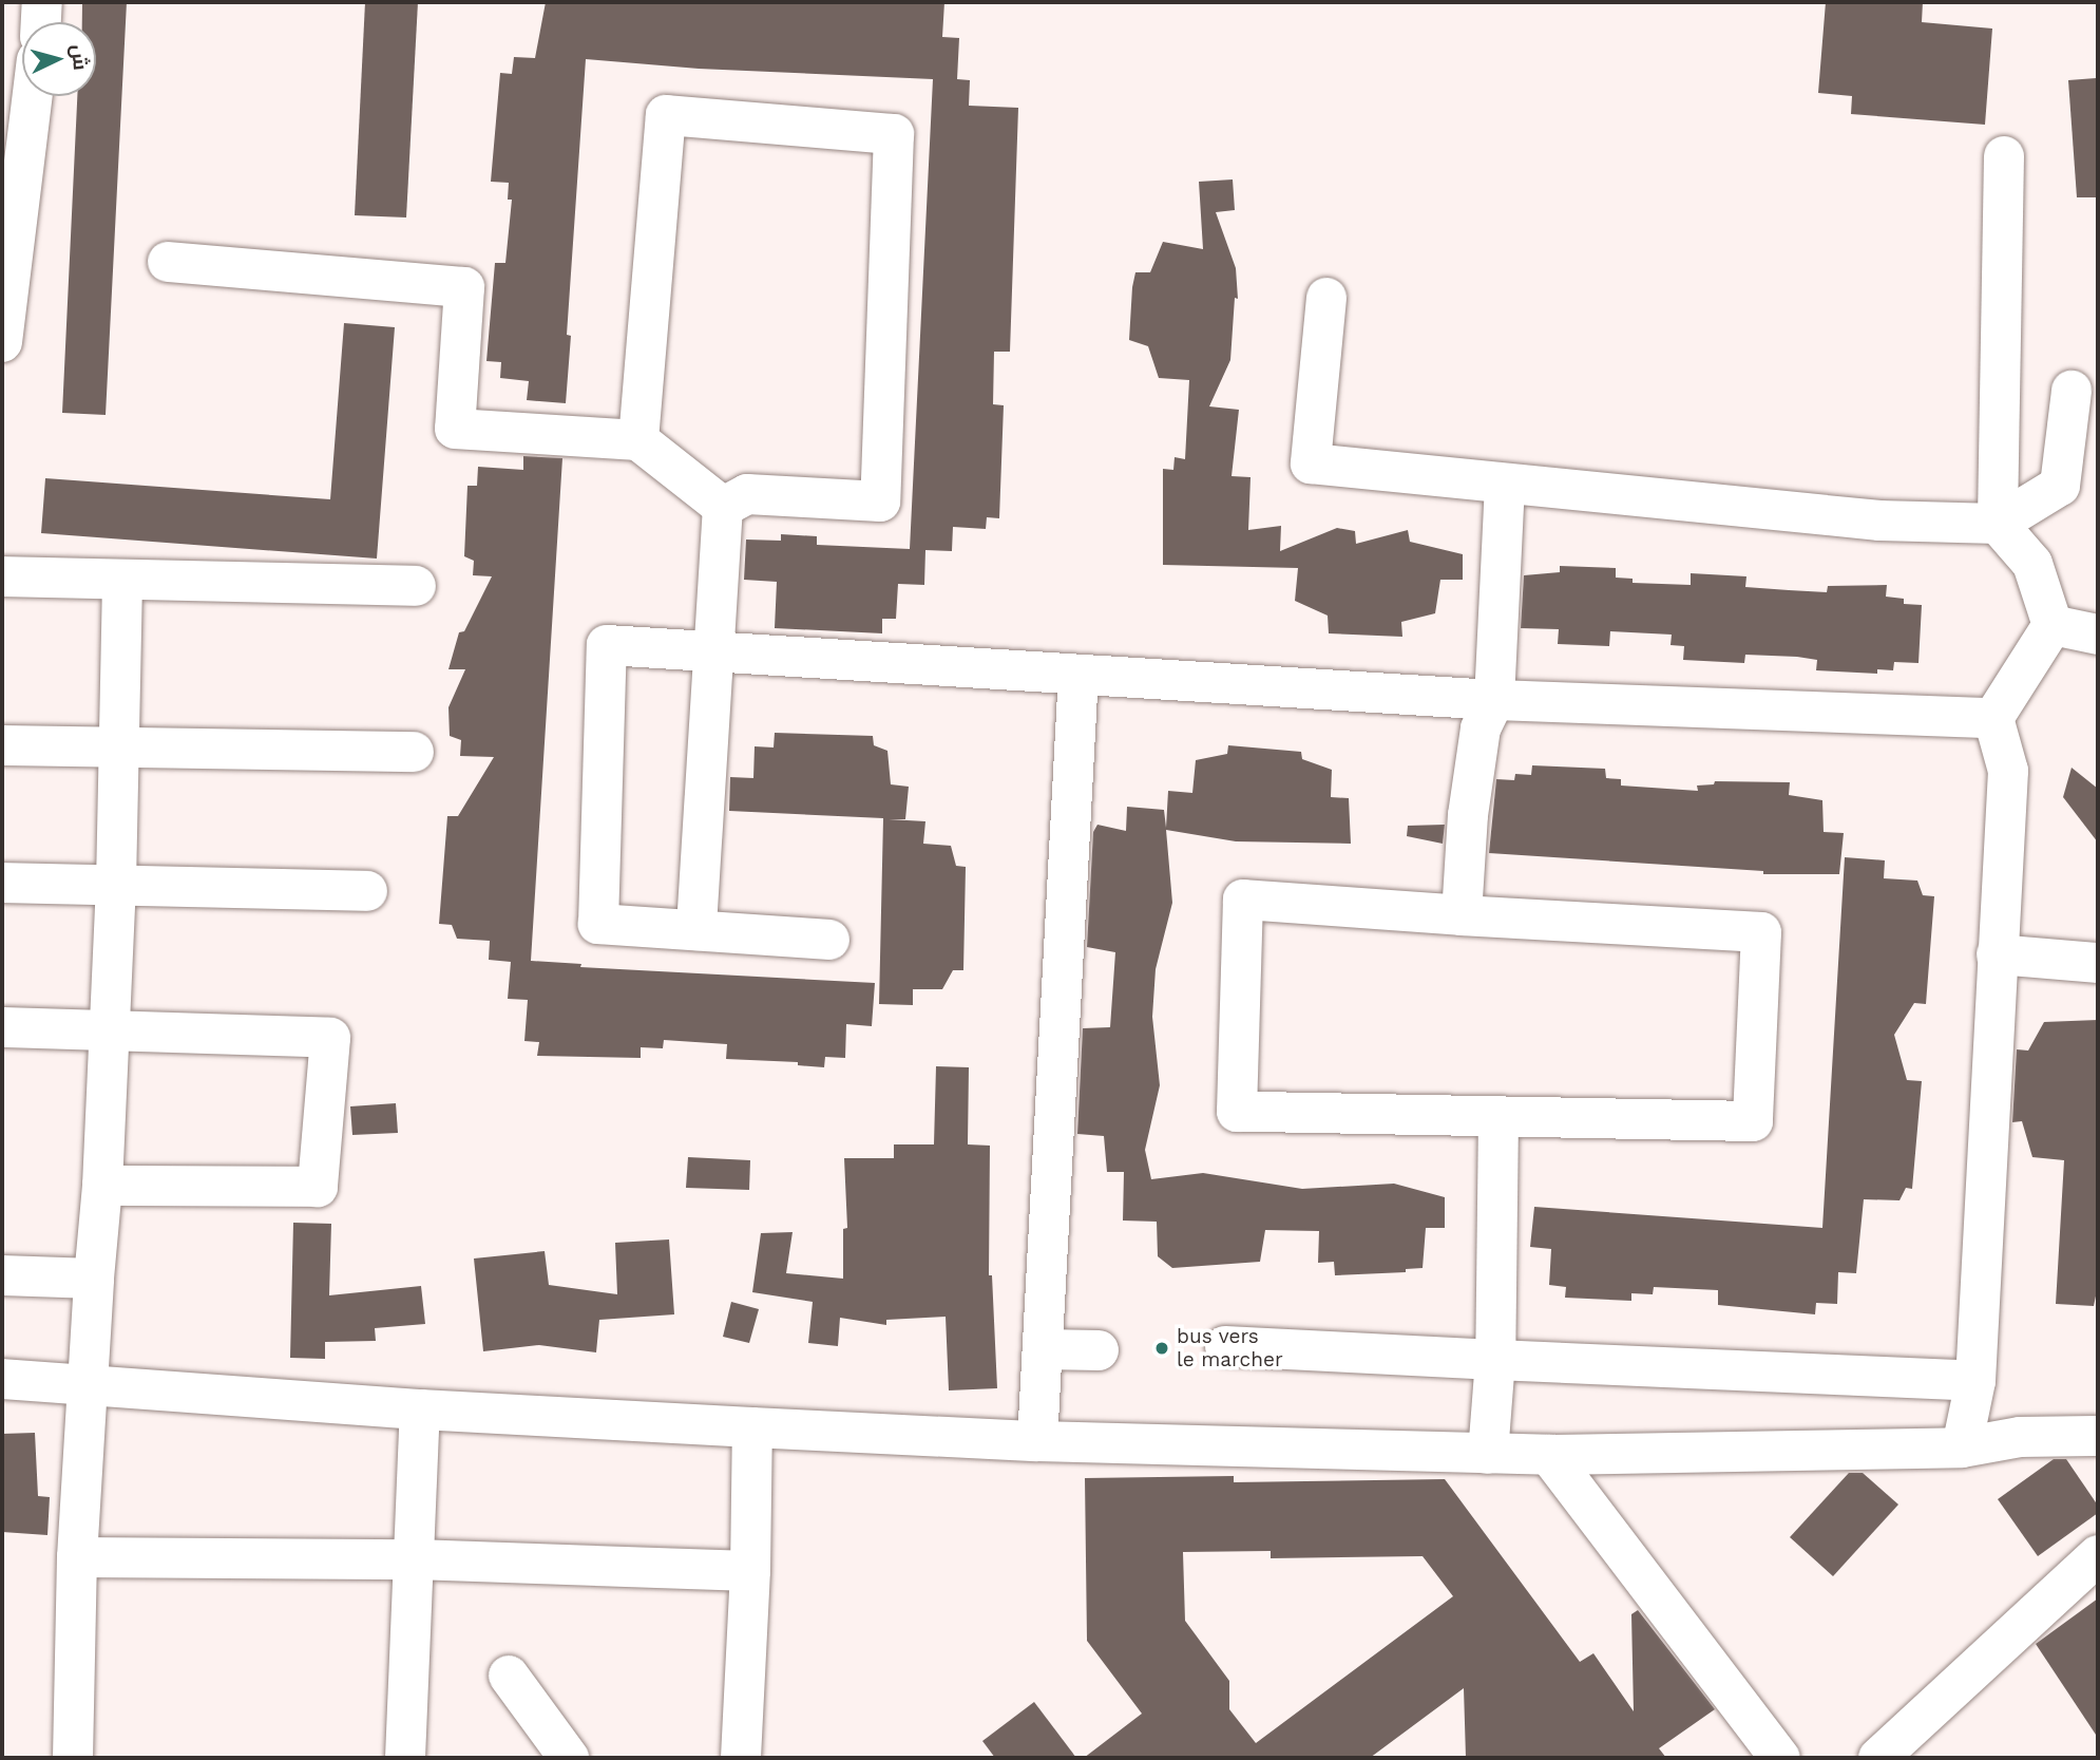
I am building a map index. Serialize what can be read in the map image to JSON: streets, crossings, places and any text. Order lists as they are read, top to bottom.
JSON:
{
  "places": ["bus vers le marcher"],
  "north": "right"
}
